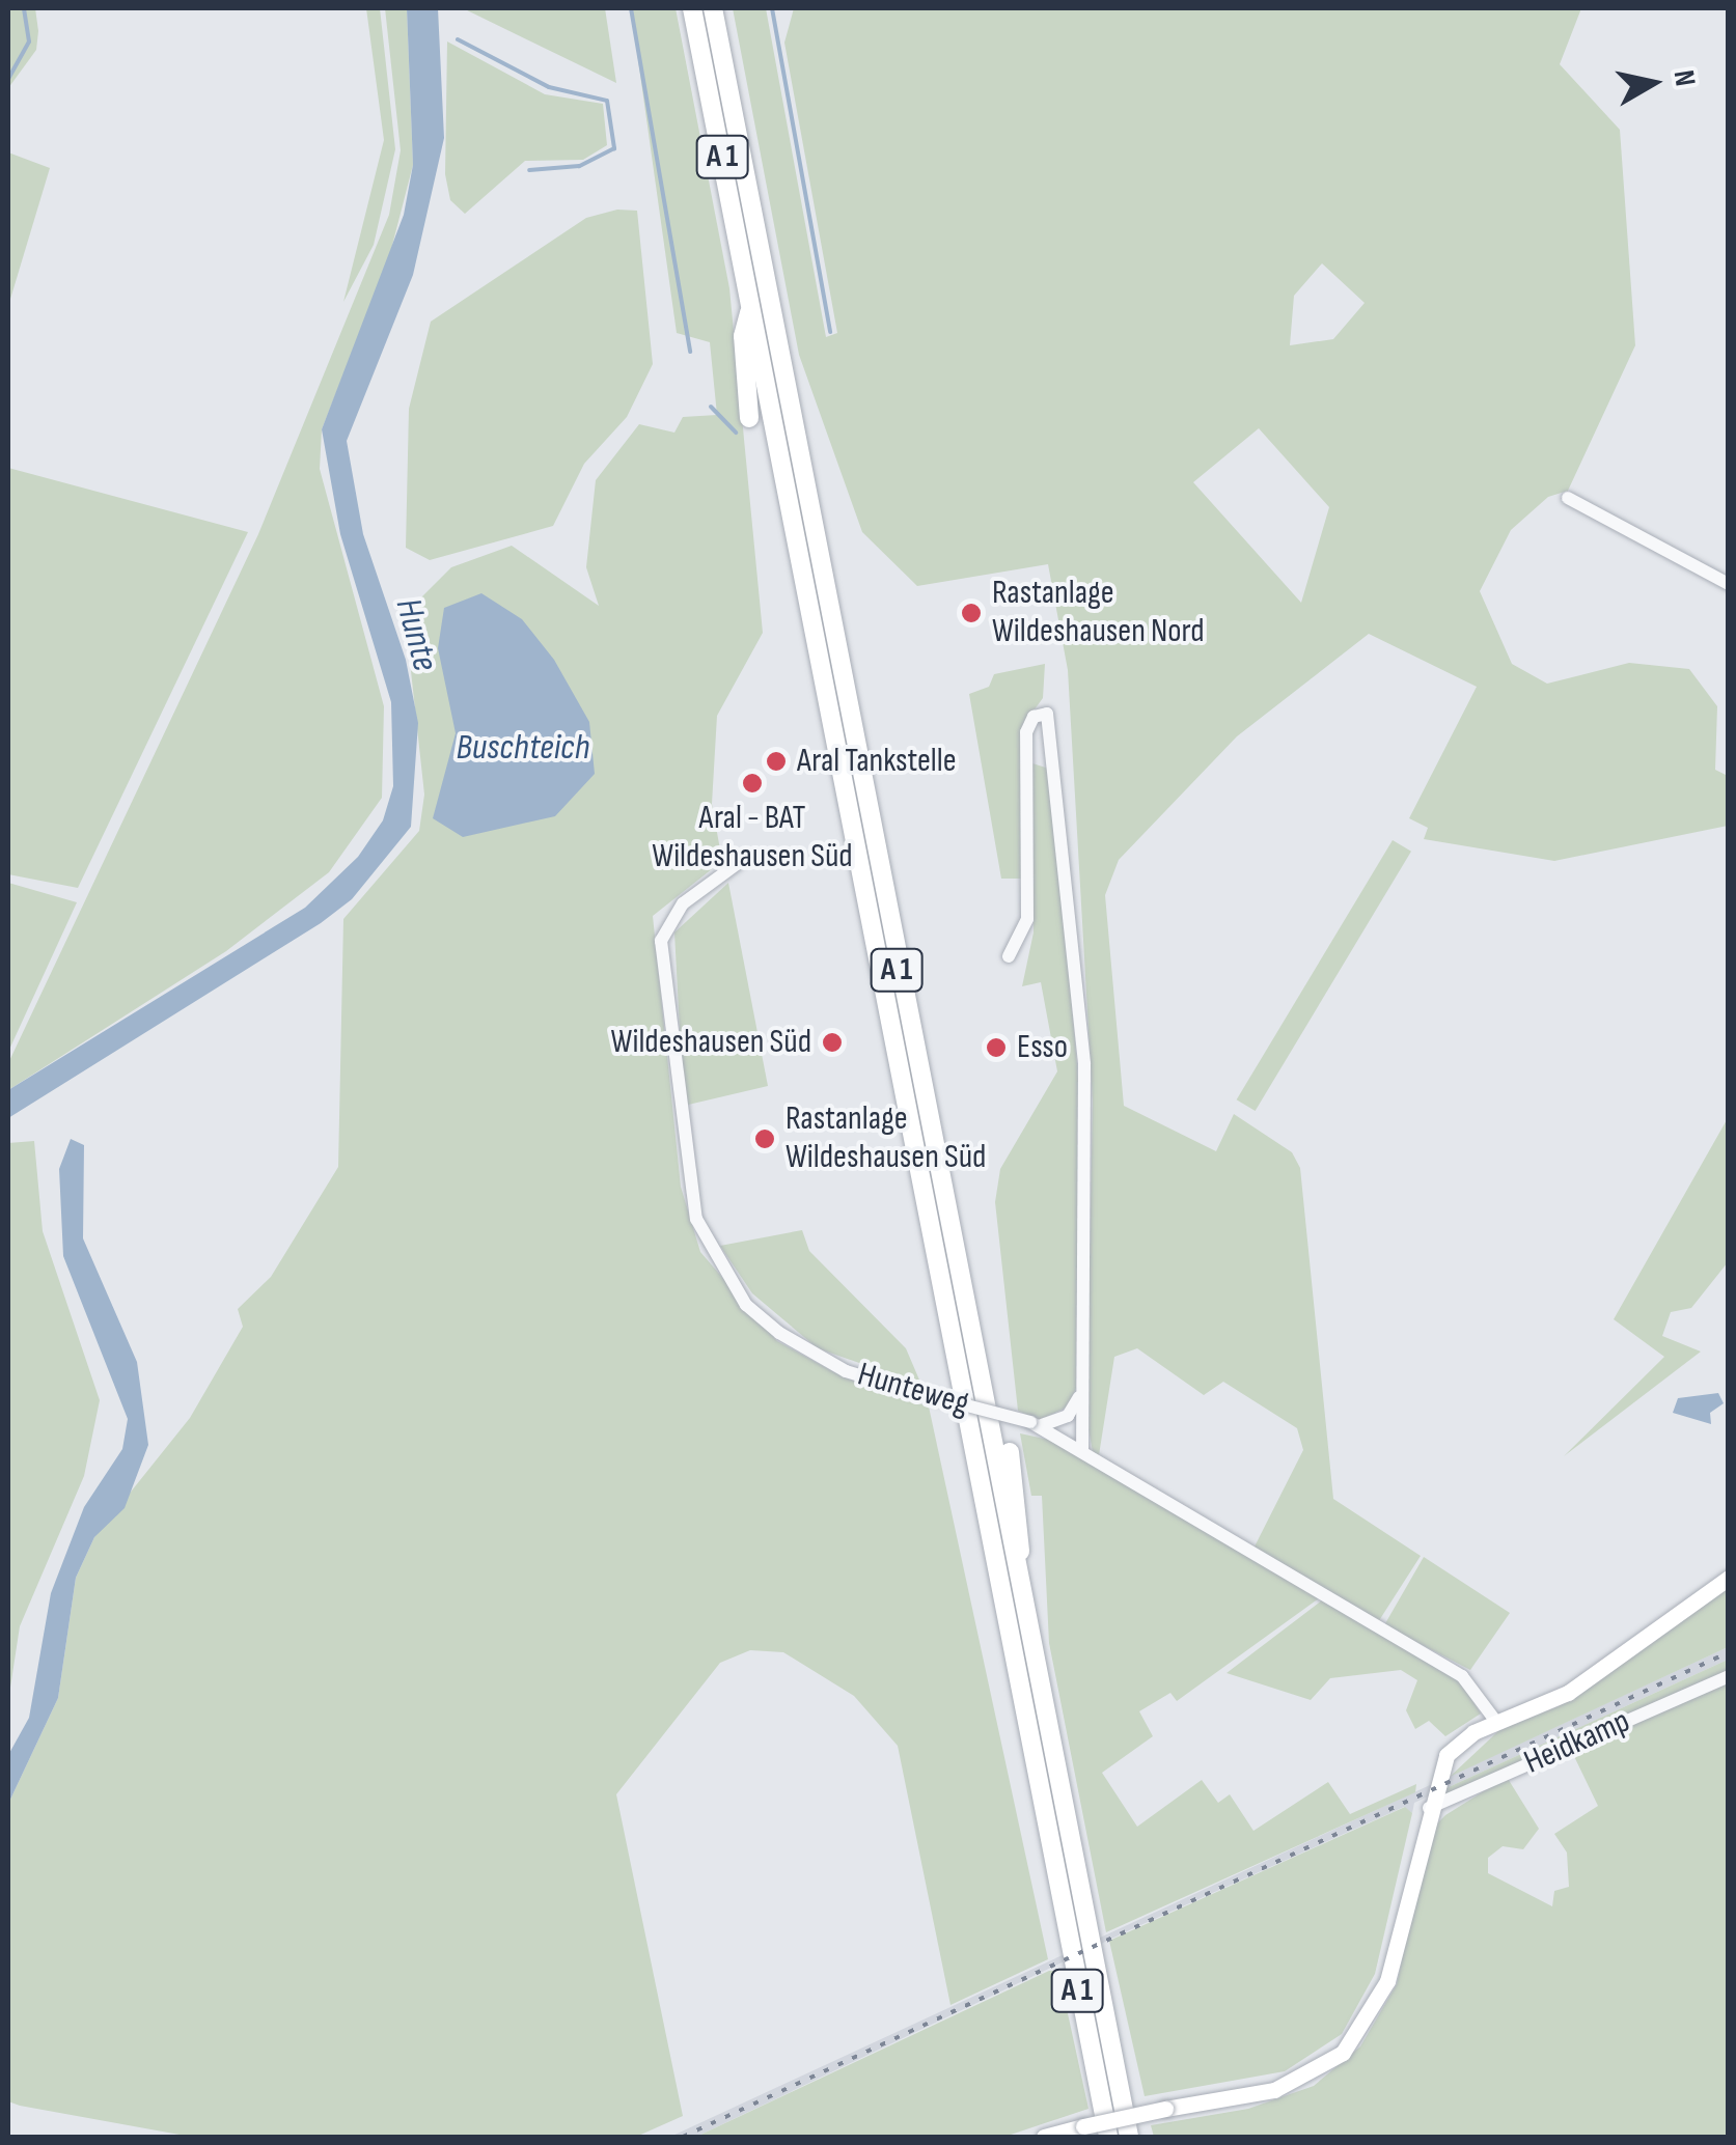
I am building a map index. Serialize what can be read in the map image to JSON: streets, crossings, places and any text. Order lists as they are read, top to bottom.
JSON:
{
  "streets": {
    "highway": ["A 1"],
    "street": ["Hunteweg", "Heidkamp"]
  },
  "water": ["Hunte", "Buschteich"],
  "places": [
    "Rastanlage Wildeshausen Nord",
    "Aral Tankstelle",
    "Aral - BAT Wildeshausen Süd",
    "Wildeshausen Süd",
    "Esso",
    "Rastanlage Wildeshausen Süd"
  ],
  "north": "right"
}
